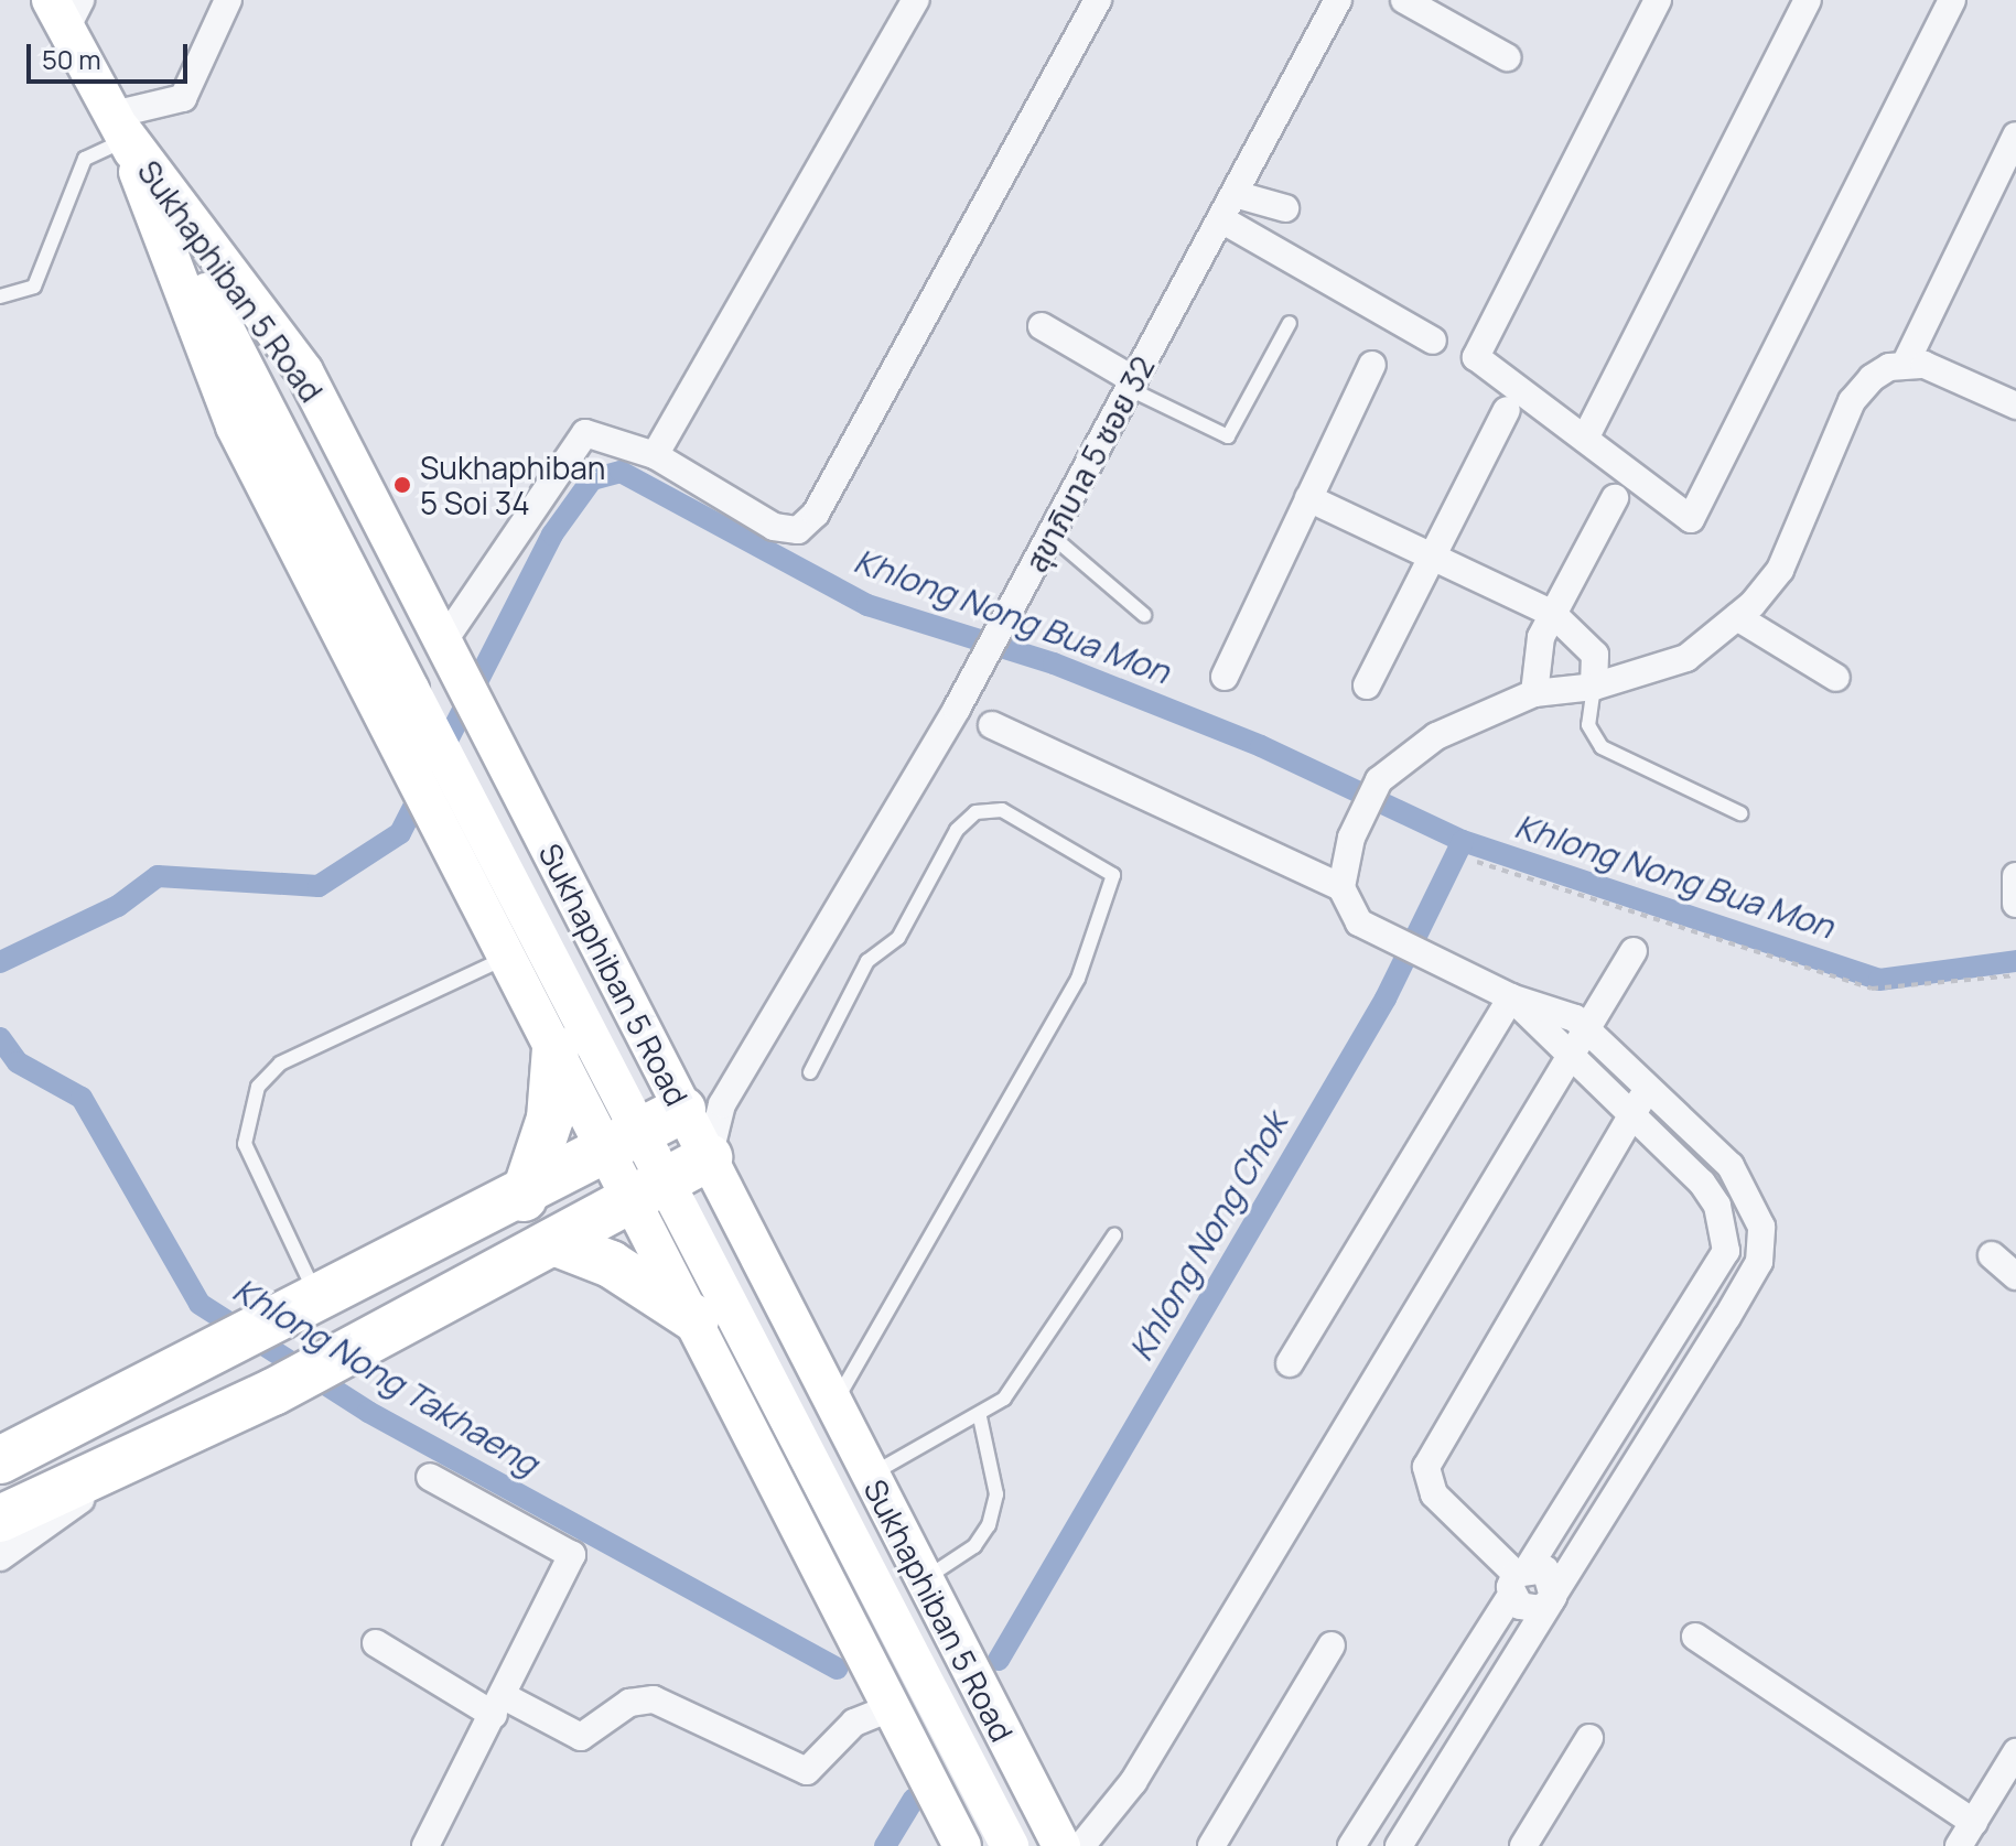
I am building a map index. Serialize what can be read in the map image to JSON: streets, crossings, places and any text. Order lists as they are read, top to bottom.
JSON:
{
  "streets": {
    "main road": ["Sukhaphiban 5 Road"],
    "street": ["สุขาภิบาล 5 ซอย 32"]
  },
  "crossings": [
    ["Sukhaphiban 5 Road", "สุขาภิบาล 5 ซอย 32"]
  ],
  "water": ["Khlong Nong Bua Mon", "Khlong Nong Chok", "Khlong Nong Takhaeng"],
  "places": ["Sukhaphiban 5 Soi 34"],
  "scale_bar": "50 m"
}
